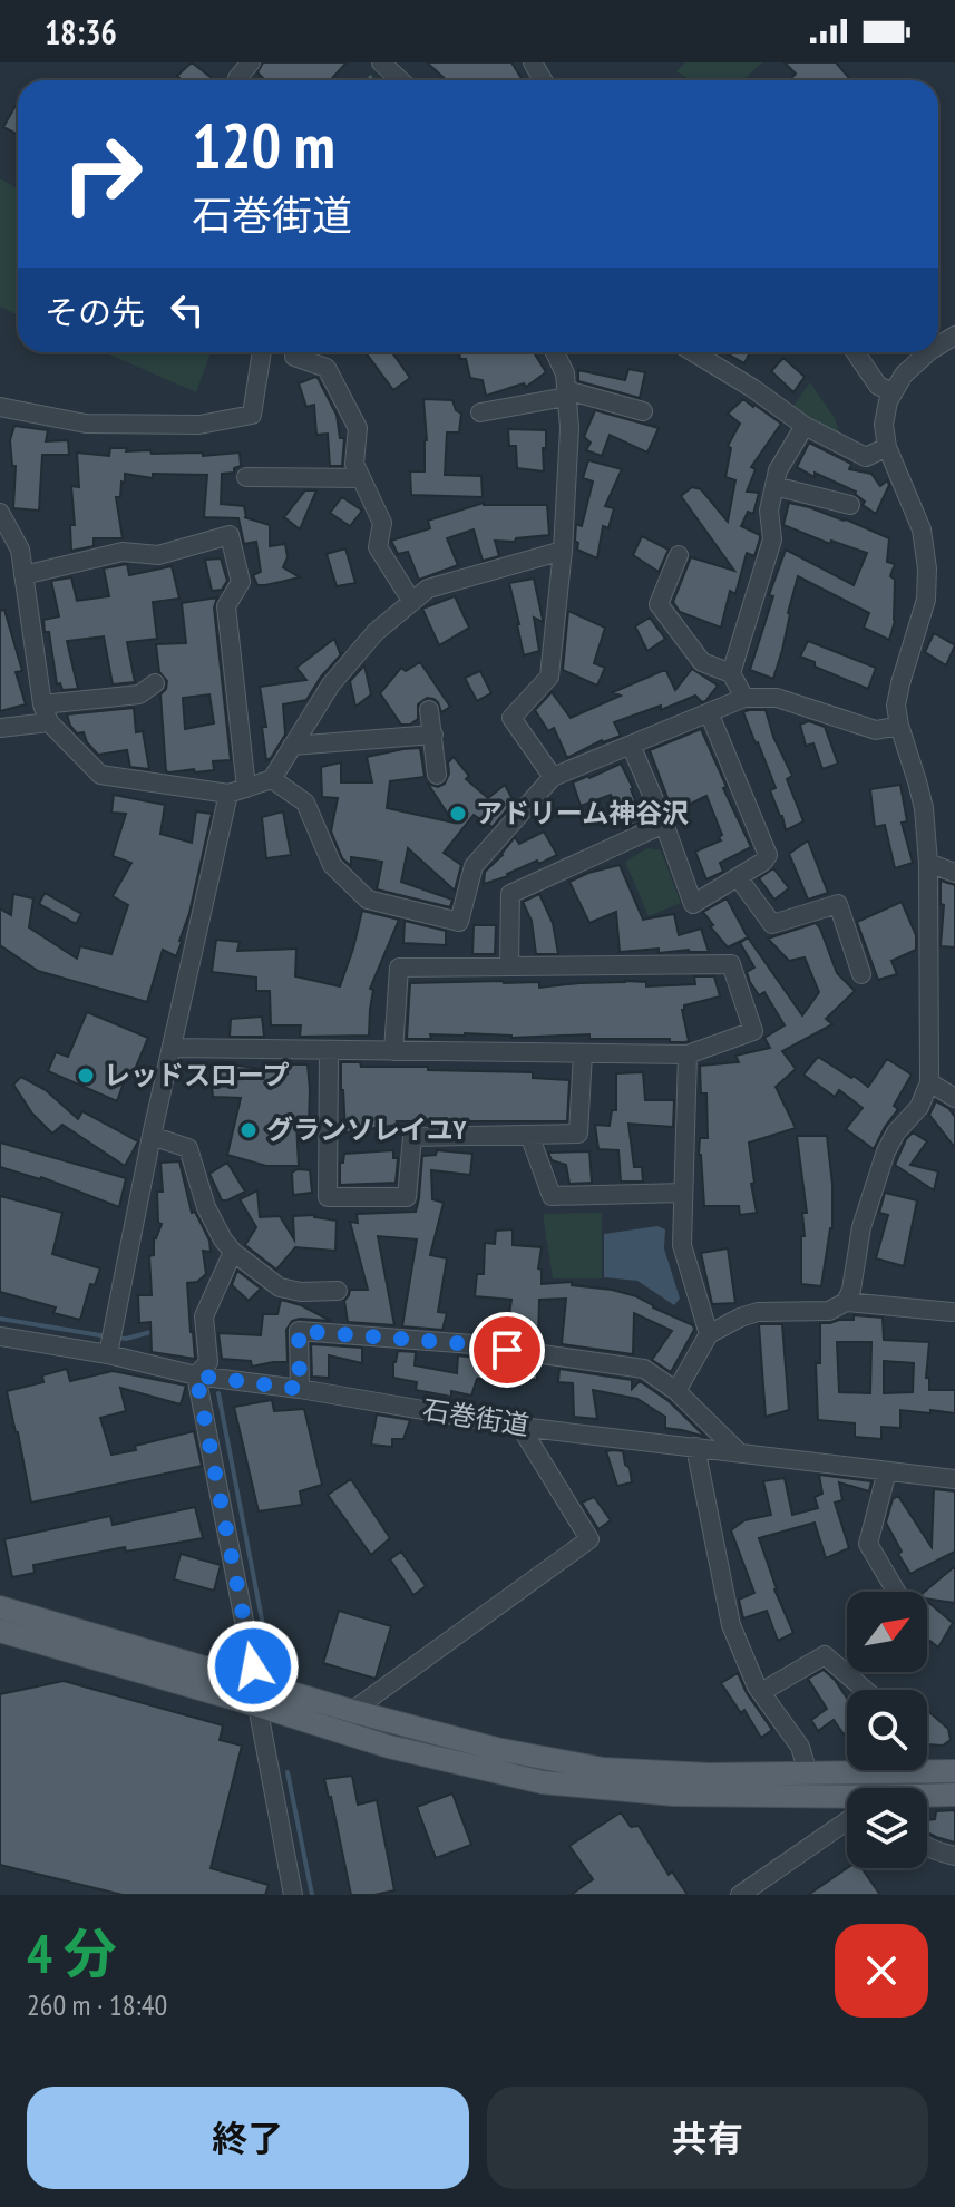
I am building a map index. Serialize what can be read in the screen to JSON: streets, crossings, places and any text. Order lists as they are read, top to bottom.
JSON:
{
  "streets": {
    "street": ["石巻街道"]
  },
  "places": ["アドリーム神谷沢", "レッドスロープ", "グランソレイユY"],
  "north": "top right",
  "page": {
    "status": "18:36",
    "turn": ["120 m", "石巻街道"],
    "then": "その先",
    "heading": ["4 分", "260 m · 18:40"],
    "buttons": ["終了", "共有"]
  }
}
